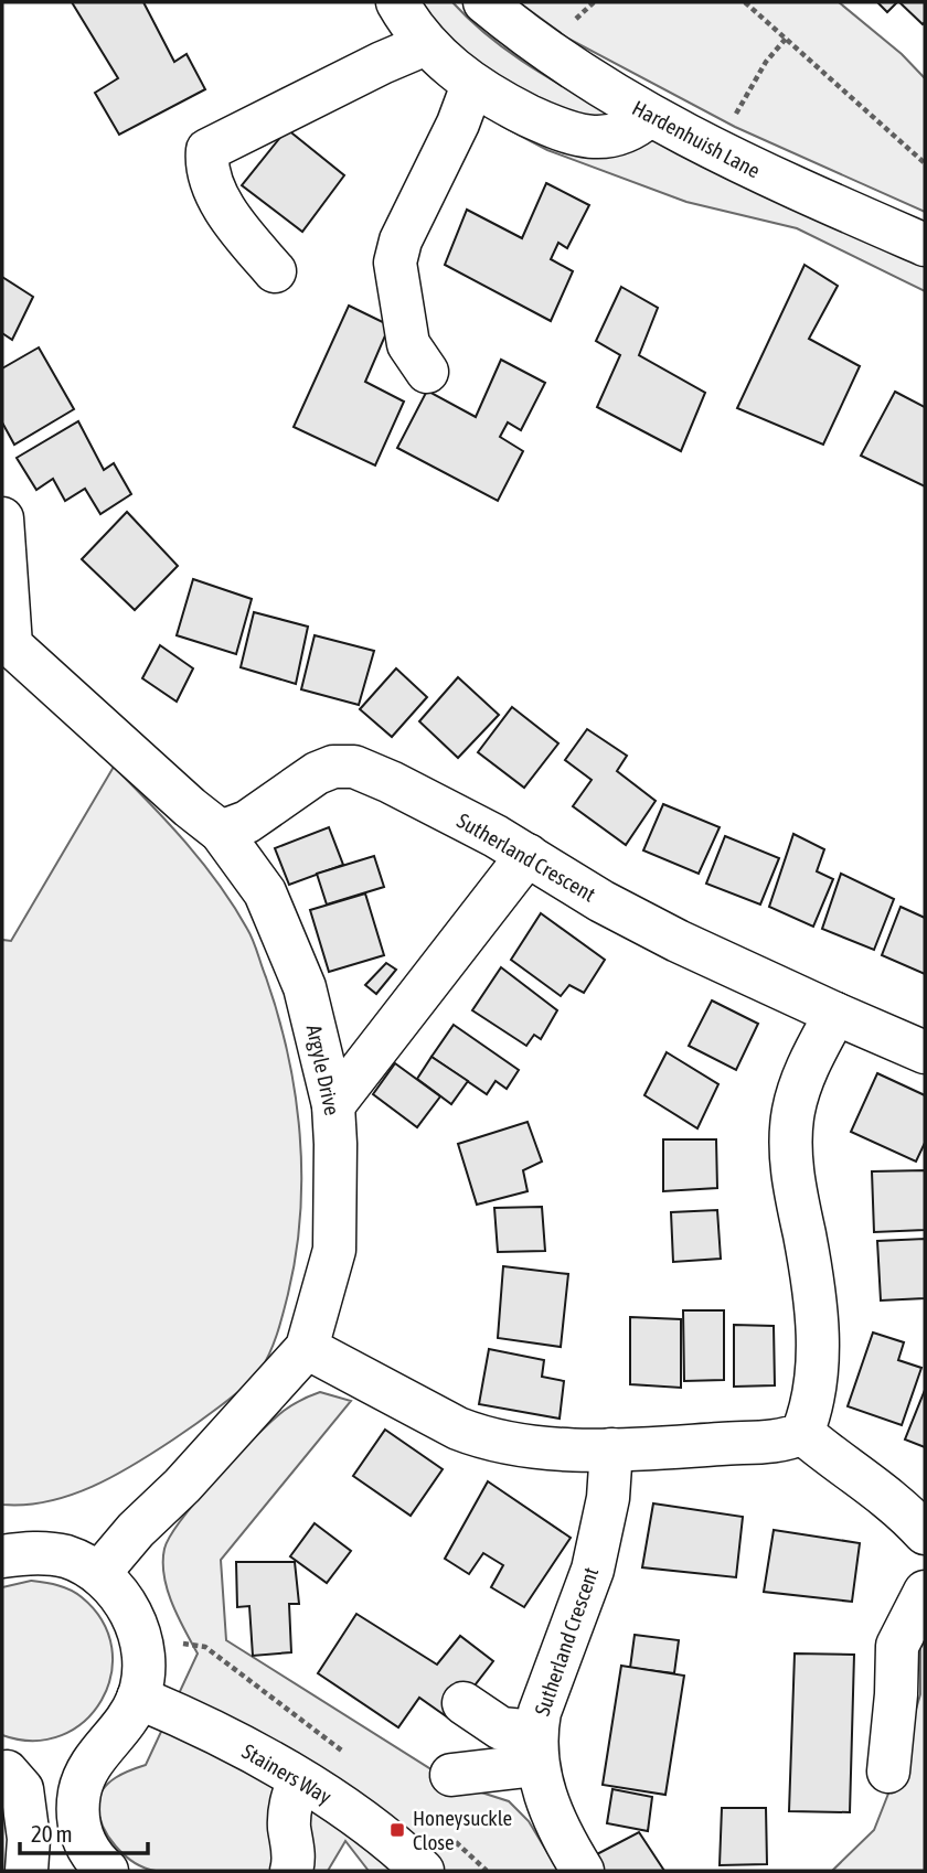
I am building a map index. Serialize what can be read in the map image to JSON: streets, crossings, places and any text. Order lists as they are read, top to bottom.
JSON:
{
  "streets": {
    "street": [
      "Hardenhuish Lane",
      "Sutherland Crescent",
      "Argyle Drive",
      "Stainers Way"
    ]
  },
  "crossings": [
    ["Sutherland Crescent", "Argyle Drive"]
  ],
  "places": {
    "transit": ["Honeysuckle Close"]
  },
  "scale_bar": "20 m"
}
